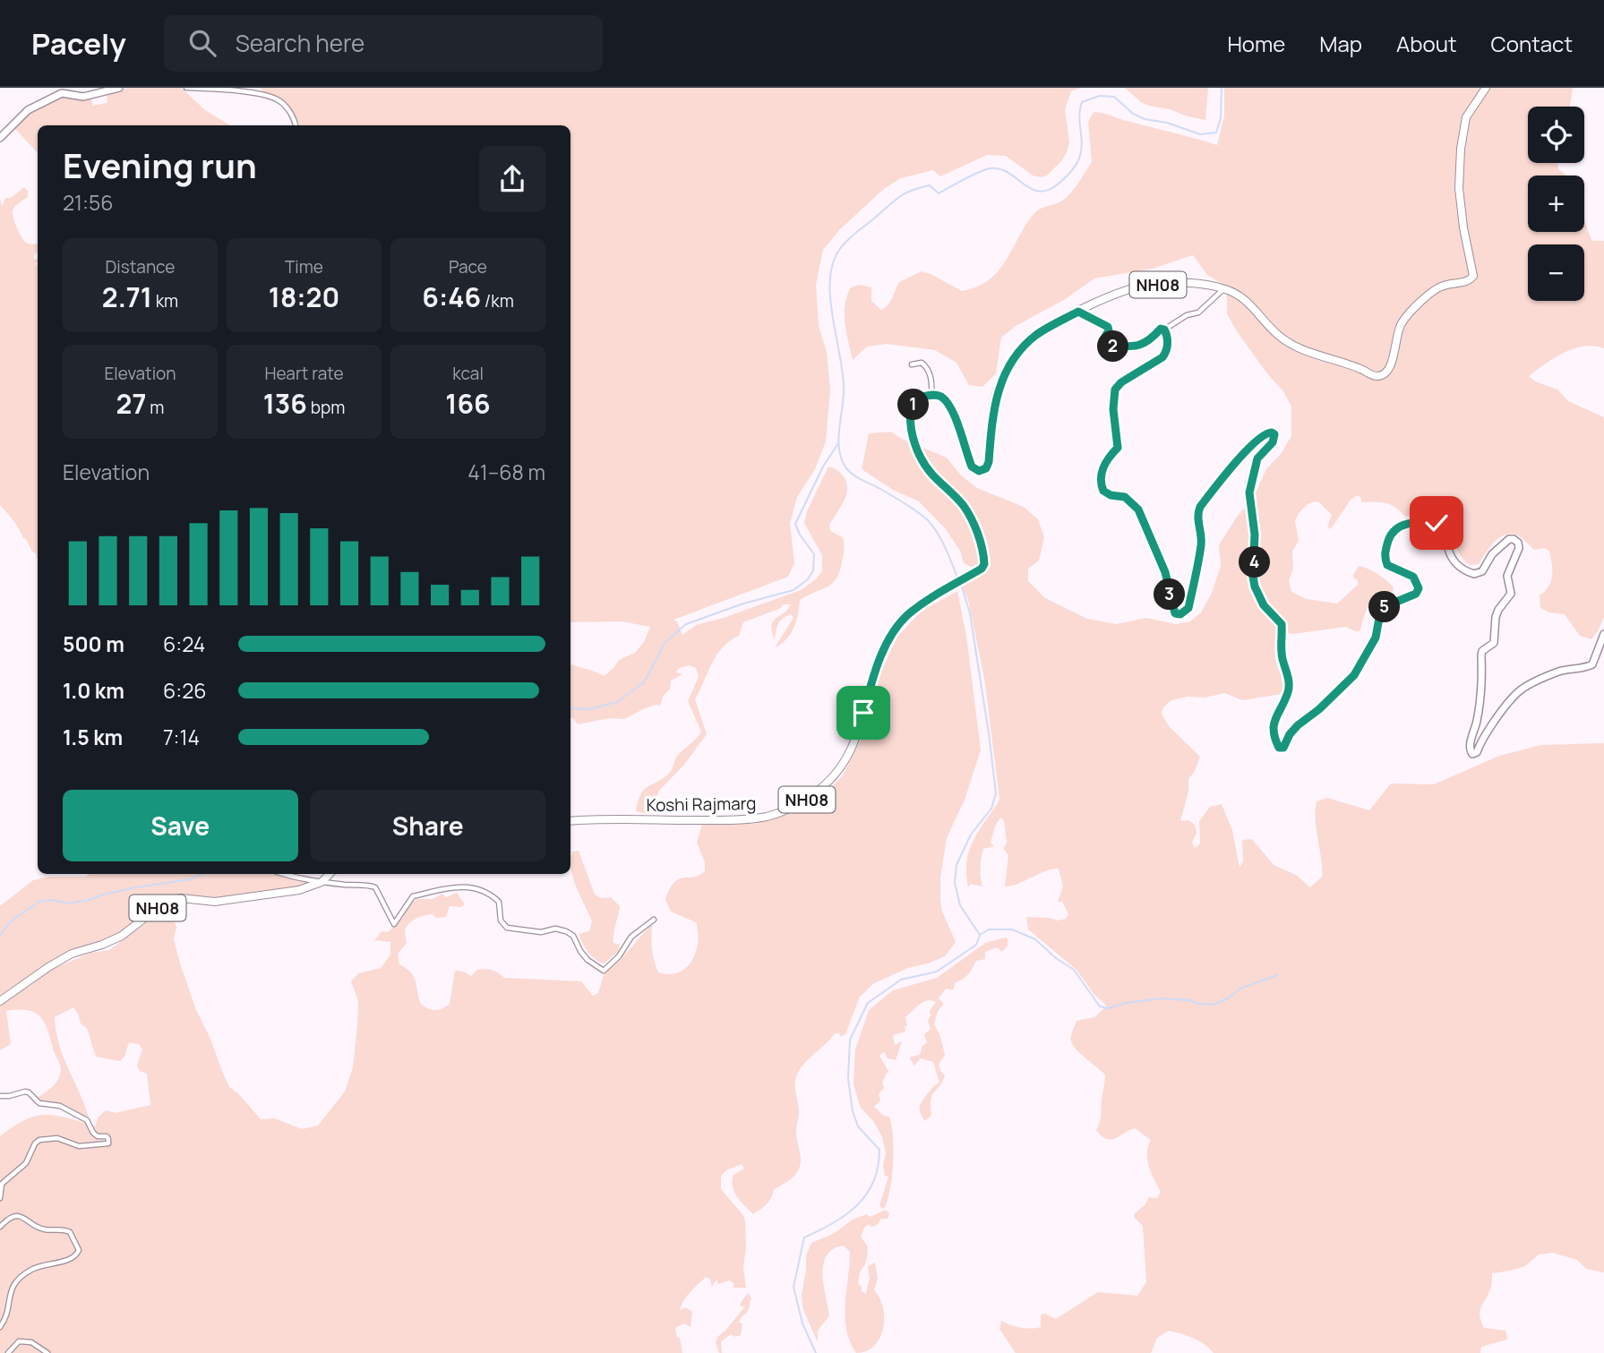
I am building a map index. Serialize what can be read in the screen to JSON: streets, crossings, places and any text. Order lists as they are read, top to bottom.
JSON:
{
  "streets": {
    "main road": ["NH08", "Koshi Rajmarg"]
  },
  "crossings": [
    ["NH08", "Koshi Rajmarg"]
  ],
  "page": {
    "header": "Pacely",
    "search": "Search here",
    "nav": [
      "Home",
      "Map",
      "About",
      "Contact"
    ],
    "map_buttons": ["+", "−"],
    "heading": ["Evening run", "21:56"],
    "stats": [
      ["Distance", "2.71 km"],
      ["Time", "18:20"],
      ["Pace", "6:46 /km"],
      ["Elevation", "27 m"],
      ["Heart rate", "136 bpm"],
      ["kcal", "166"]
    ],
    "pins": [
      "2",
      "1",
      "4",
      "3",
      "5"
    ],
    "chart": ["Elevation", "41–68 m"],
    "list": [
      {
        "name": "500 m",
        "note": "6:24"
      },
      {
        "name": "1.0 km",
        "note": "6:26"
      },
      {
        "name": "1.5 km",
        "note": "7:14"
      }
    ],
    "buttons": ["Save", "Share"]
  }
}
